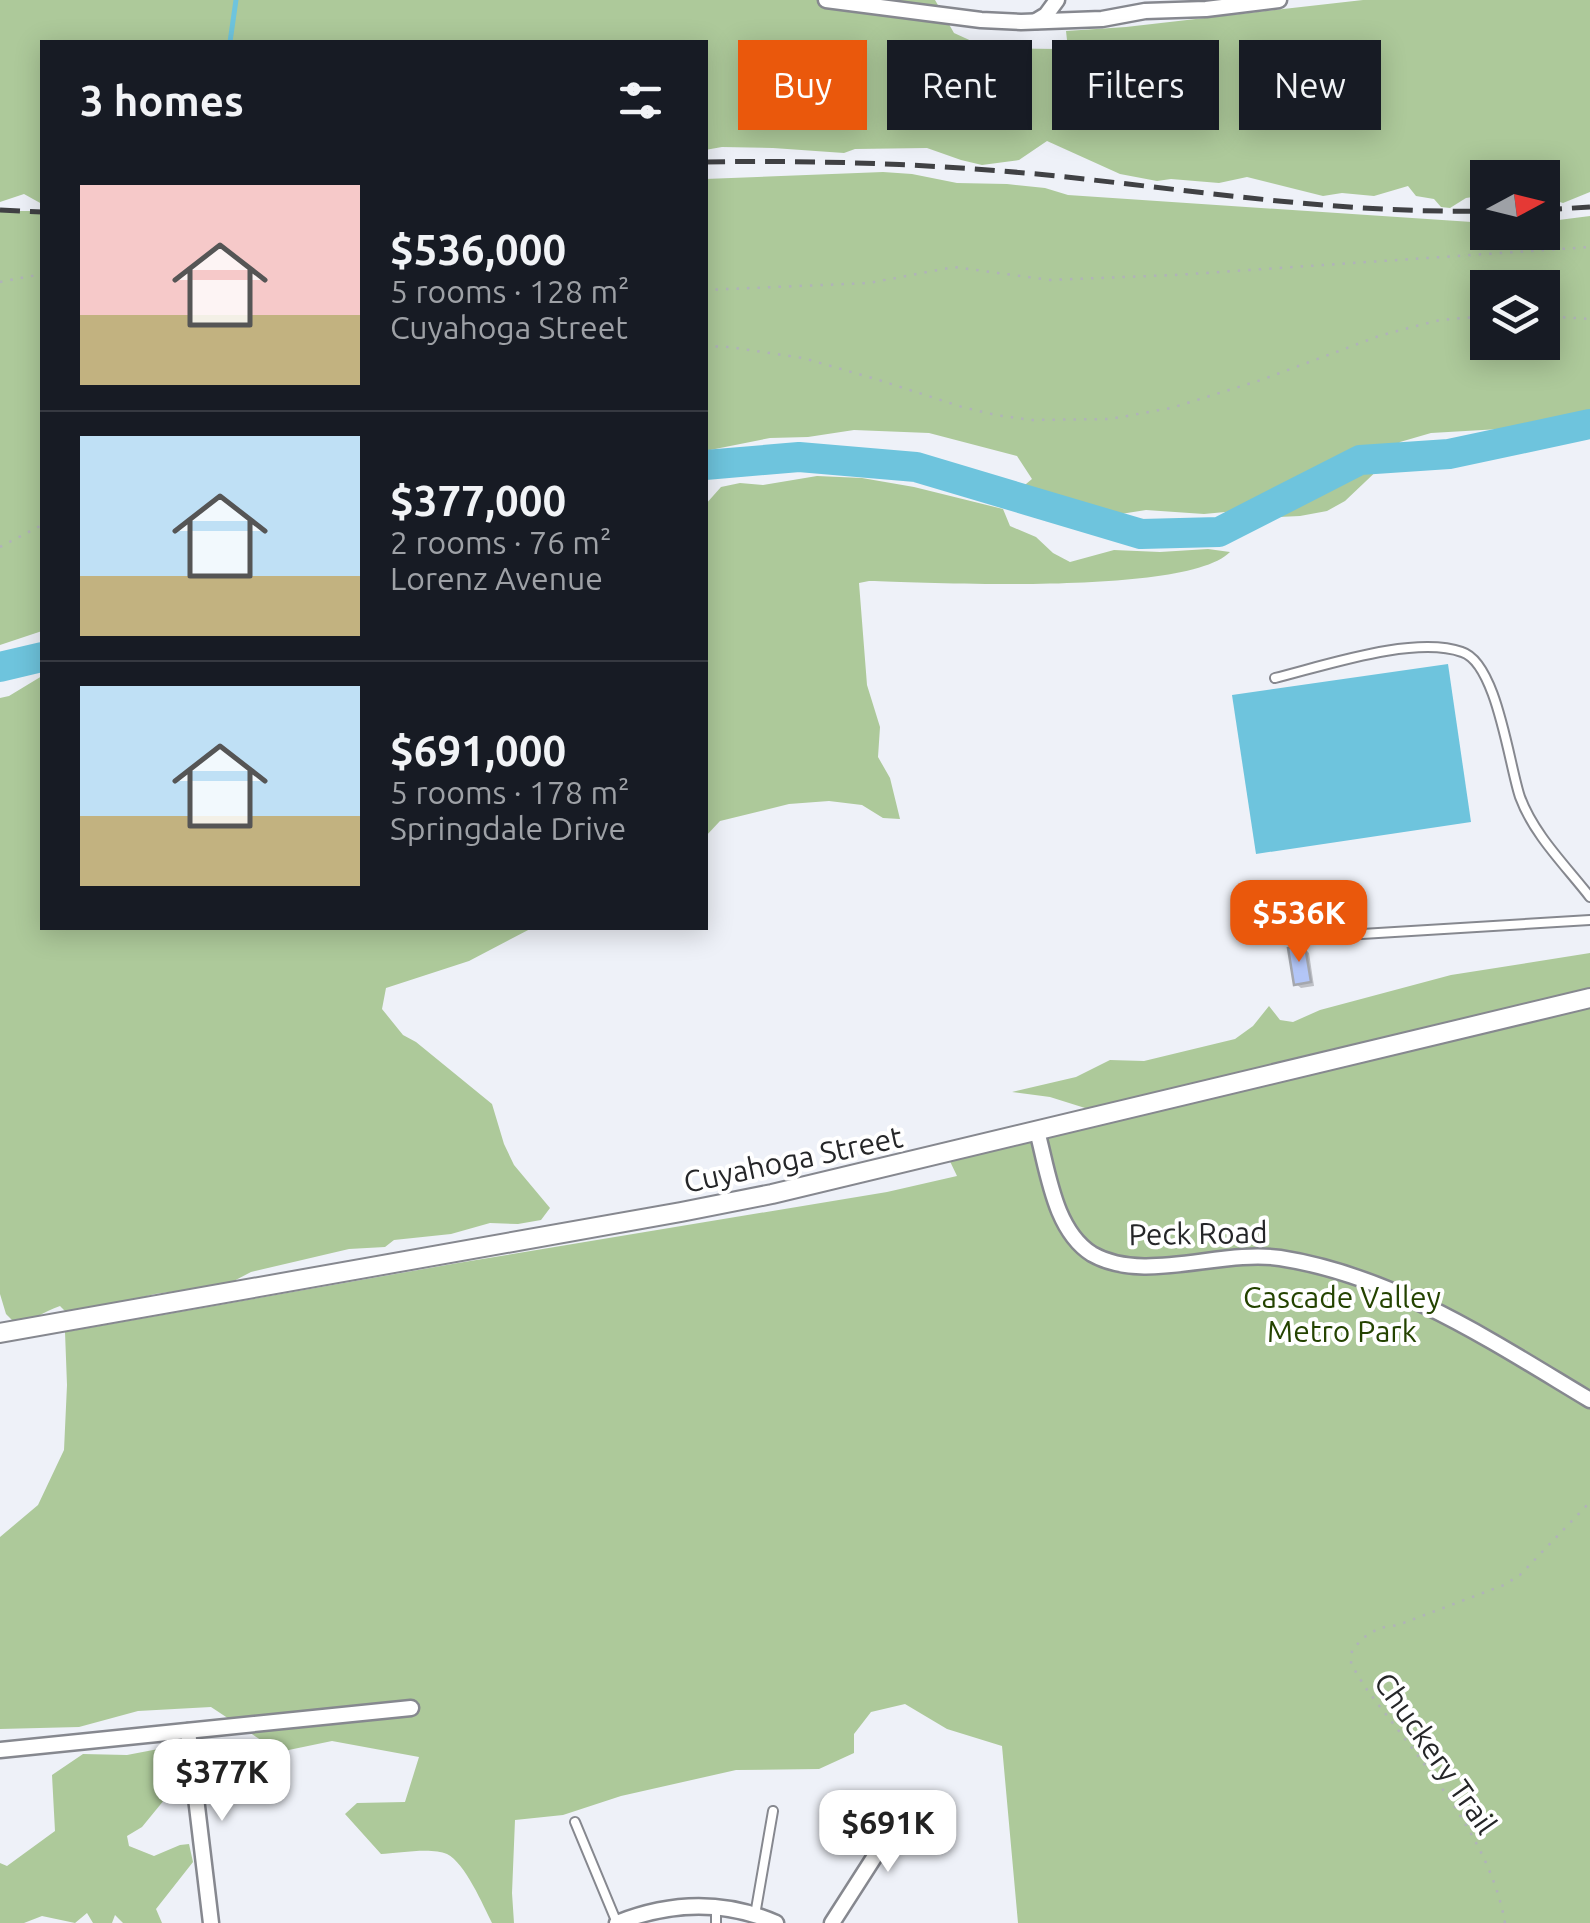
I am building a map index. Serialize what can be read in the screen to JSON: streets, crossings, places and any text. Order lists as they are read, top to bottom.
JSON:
{
  "streets": {
    "street": ["Cuyahoga Street", "Peck Road"],
    "path": ["Chuckery Trail"]
  },
  "crossings": [
    ["Cuyahoga Street", "Peck Road"]
  ],
  "parks": ["Cascade Valley Metro Park"],
  "north": "right",
  "page": {
    "chip": [
      "Buy",
      "Rent",
      "Filters",
      "New"
    ],
    "heading": "3 homes",
    "list": [
      {
        "name": "$536,000",
        "note": "5 rooms · 128 m² · Cuyahoga Street"
      },
      {
        "name": "$377,000",
        "note": "2 rooms · 76 m² · Lorenz Avenue"
      },
      {
        "name": "$691,000",
        "note": "5 rooms · 178 m² · Springdale Drive"
      }
    ],
    "price": ["$536K", "$377K", "$691K"]
  }
}
